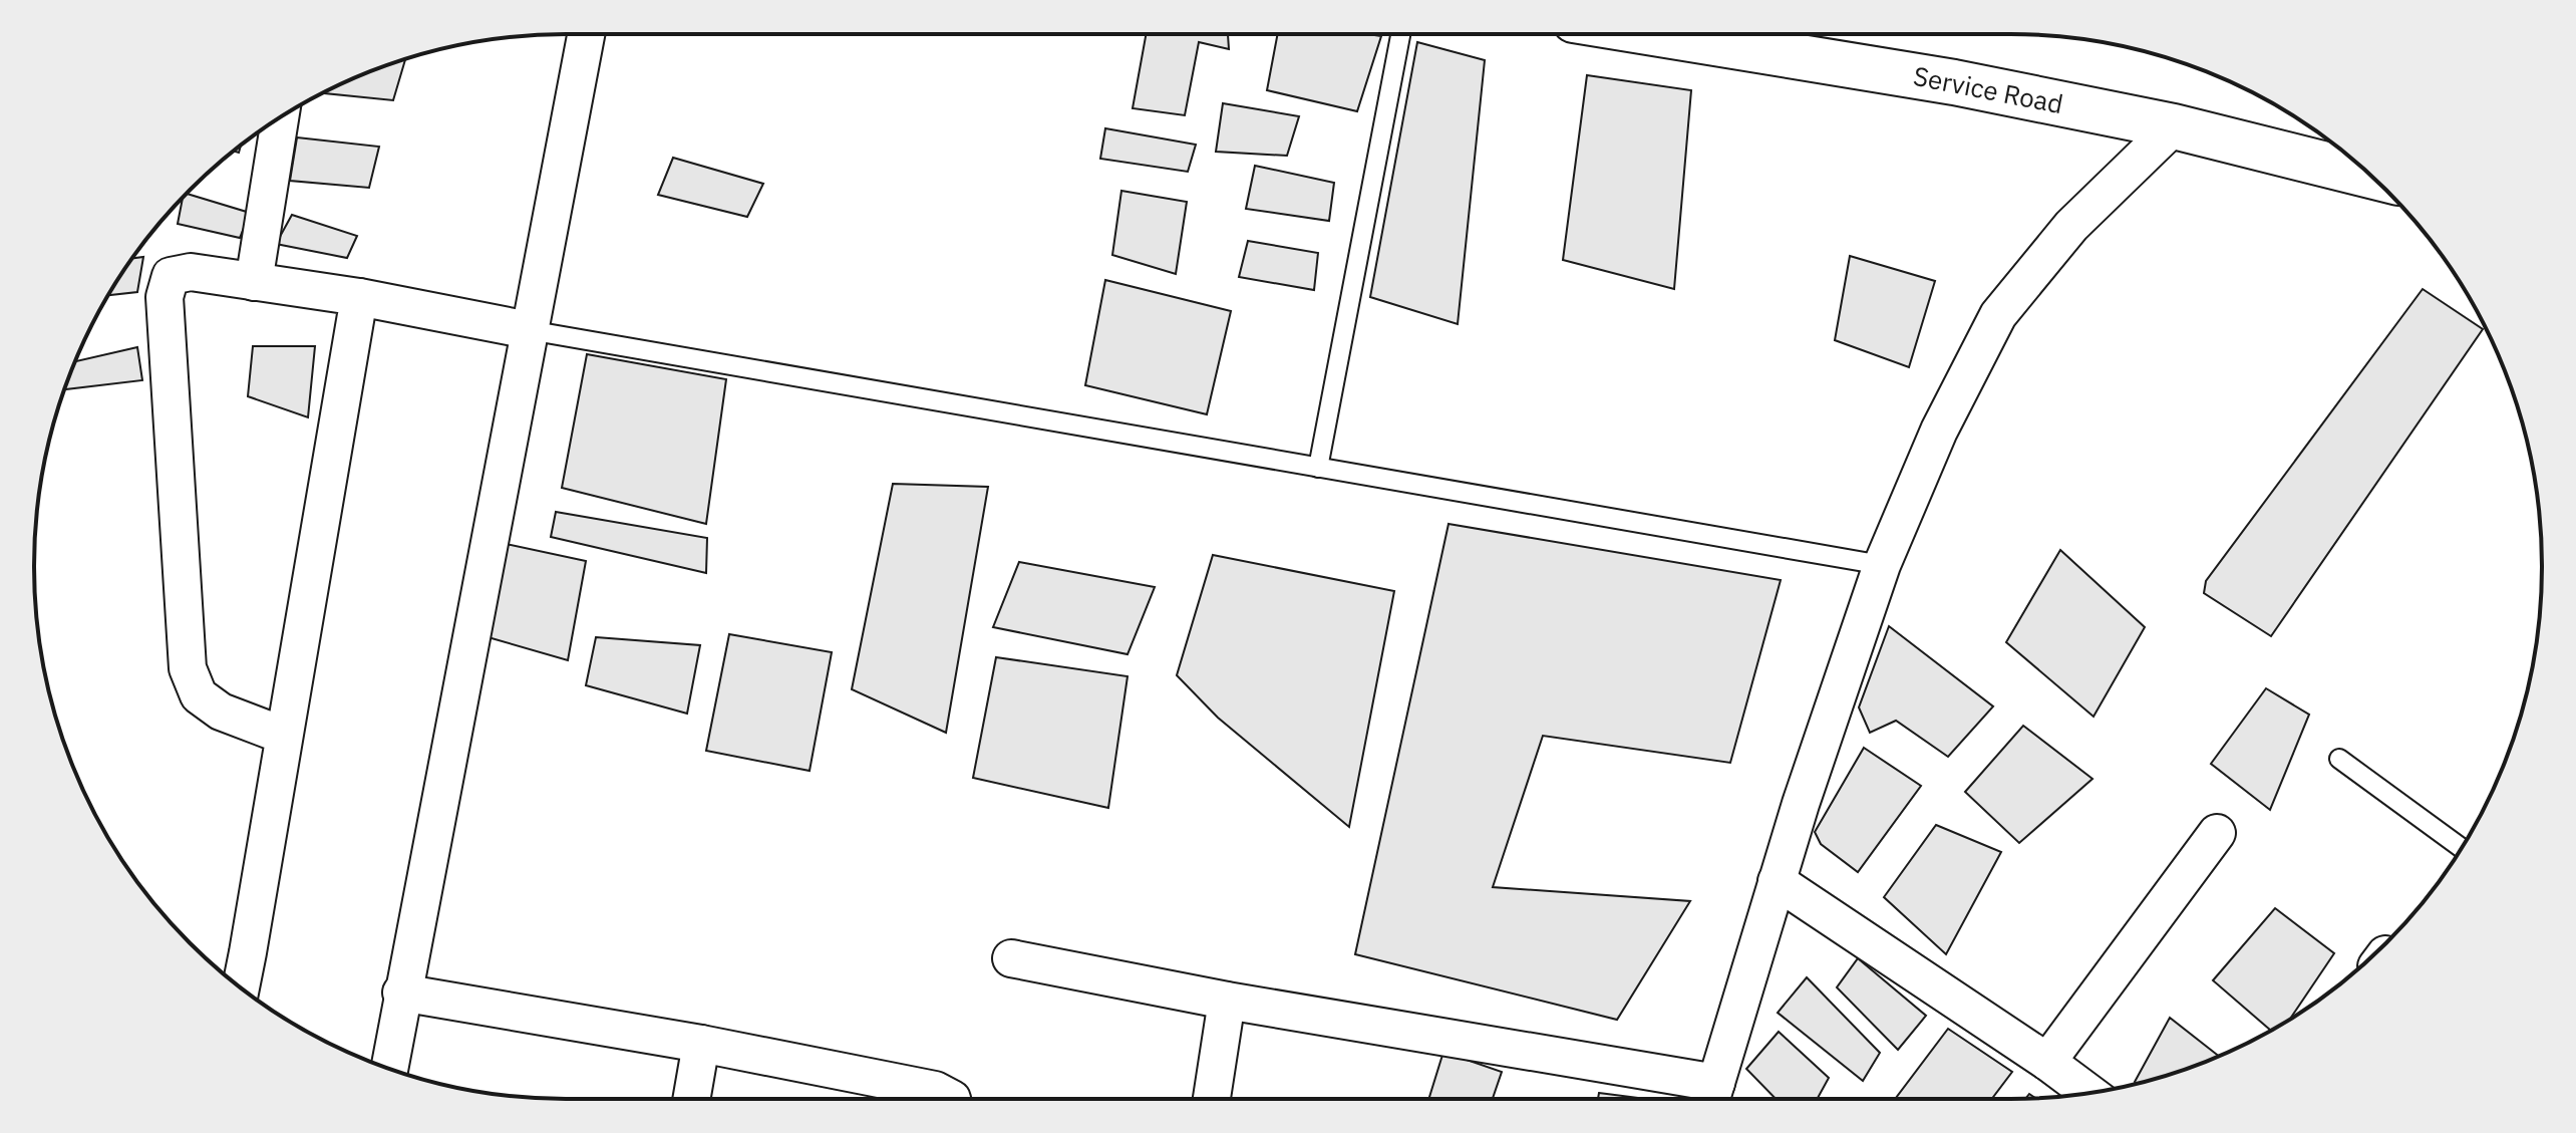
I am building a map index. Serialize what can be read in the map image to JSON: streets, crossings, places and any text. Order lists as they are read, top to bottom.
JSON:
{
  "streets": {
    "street": ["Service Road"]
  }
}
